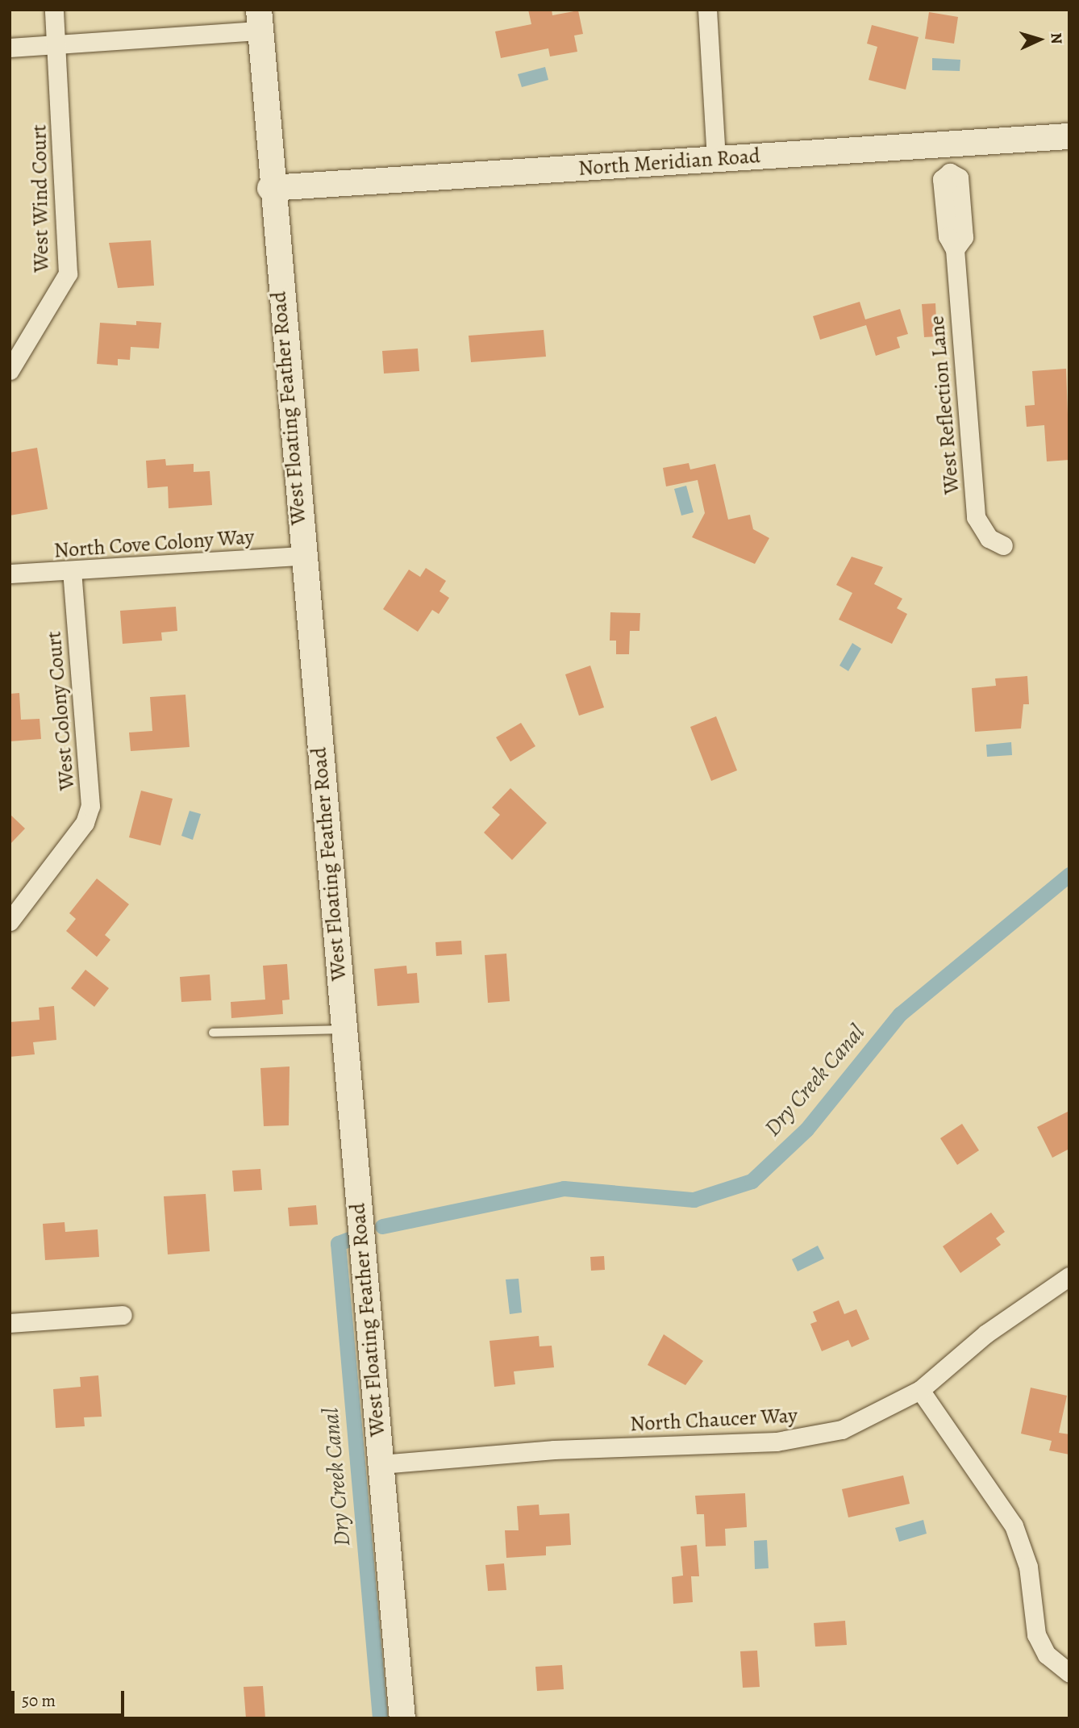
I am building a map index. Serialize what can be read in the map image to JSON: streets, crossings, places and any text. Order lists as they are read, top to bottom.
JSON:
{
  "streets": {
    "main road": ["North Meridian Road", "West Floating Feather Road"],
    "street": [
      "West Wind Court",
      "West Reflection Lane",
      "North Cove Colony Way",
      "West Colony Court",
      "North Chaucer Way"
    ]
  },
  "crossings": [
    ["North Meridian Road", "West Reflection Lane"],
    ["North Meridian Road", "West Floating Feather Road"],
    ["West Floating Feather Road", "North Cove Colony Way"],
    ["West Floating Feather Road", "North Chaucer Way"],
    ["North Cove Colony Way", "West Colony Court"]
  ],
  "water": ["Dry Creek Canal"],
  "scale_bar": "50 m",
  "north": "right"
}
